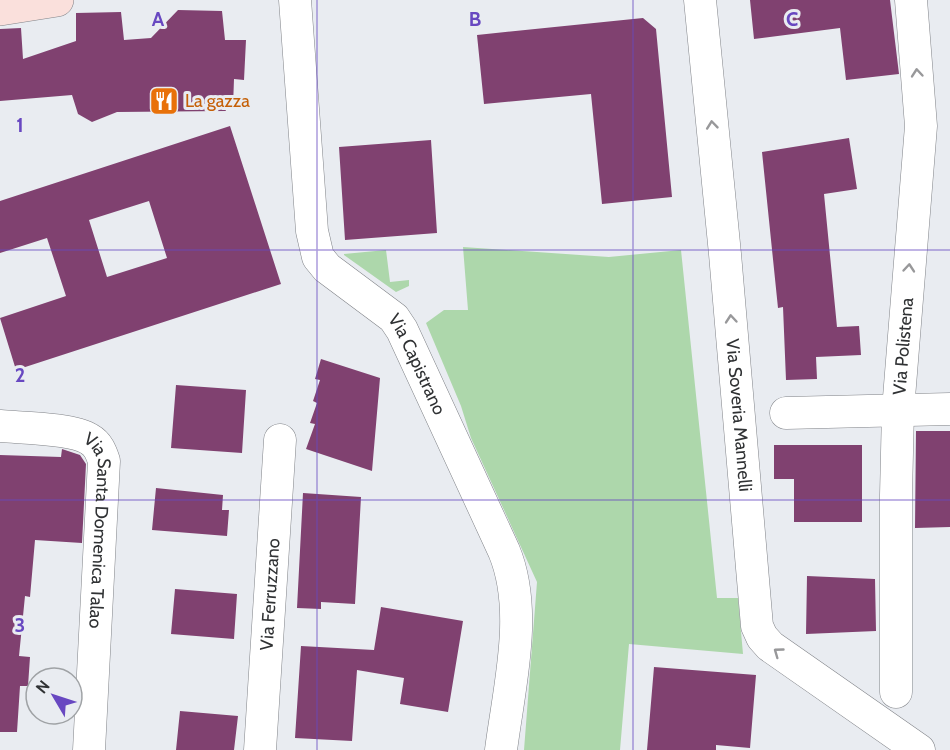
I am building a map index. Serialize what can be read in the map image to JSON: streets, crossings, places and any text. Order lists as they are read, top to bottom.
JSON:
{
  "streets": {
    "street": [
      "Via Polistena",
      "Via Capistrano",
      "Via Soveria Mannelli",
      "Via Santa Domenica Talao",
      "Via Ferruzzano"
    ]
  },
  "one_way": ["Via Polistena", "Via Soveria Mannelli"],
  "places": {
    "restaurant": ["La gazza"]
  },
  "north": "top left",
  "grid": {
    "columns": ["A", "B", "C"],
    "rows": ["1", "2", "3"]
  }
}
